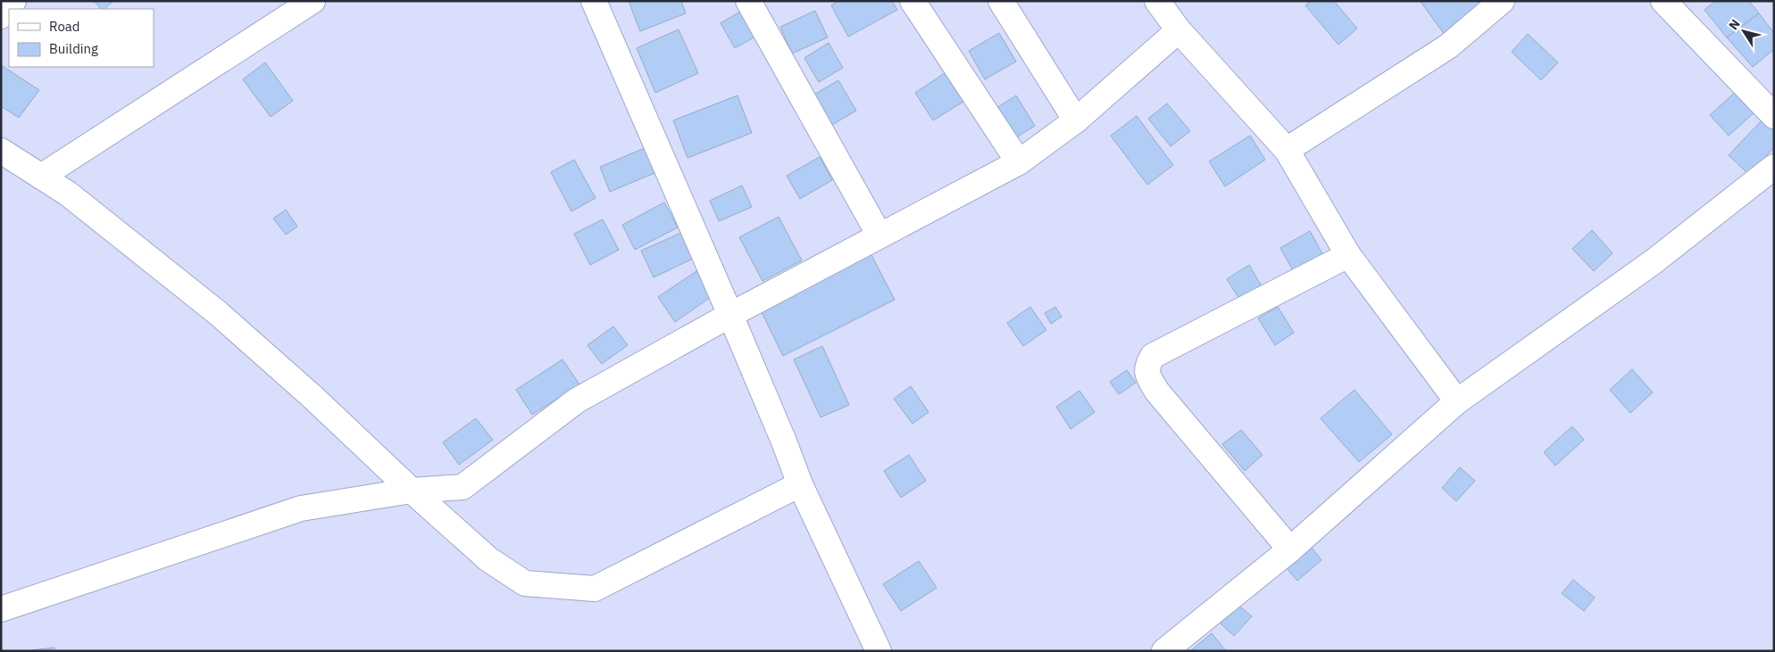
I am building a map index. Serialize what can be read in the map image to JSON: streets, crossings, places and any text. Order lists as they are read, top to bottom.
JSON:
{
  "legend": ["Road", "Building"],
  "north": "top left"
}
